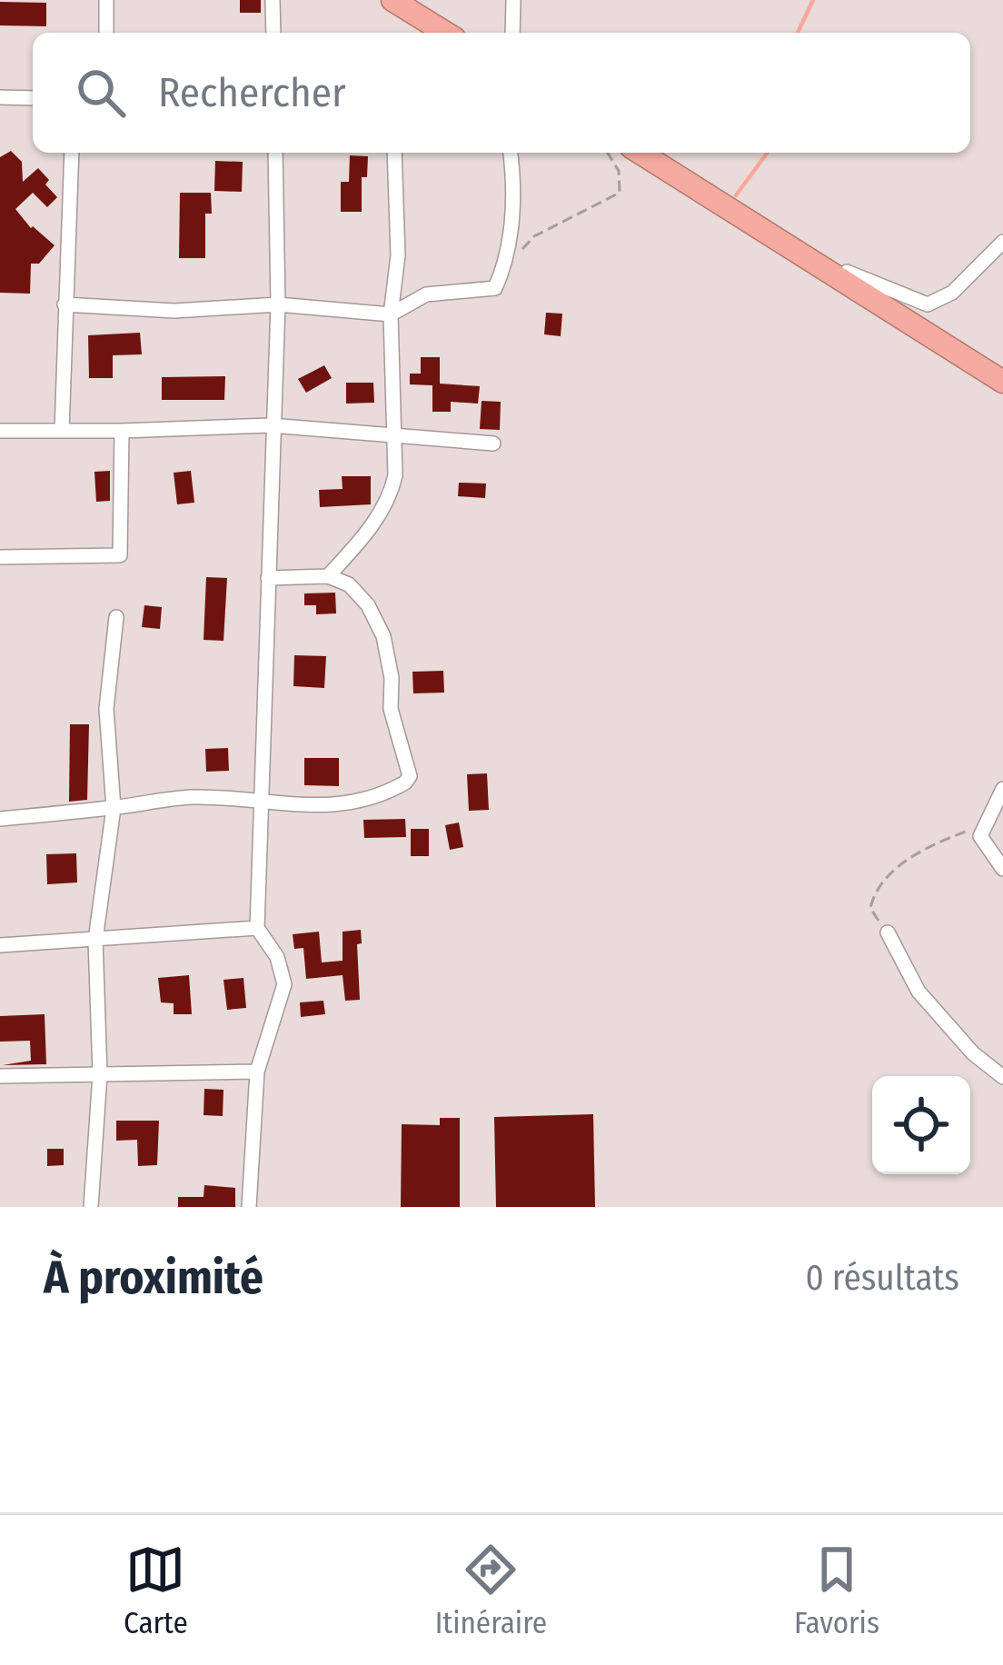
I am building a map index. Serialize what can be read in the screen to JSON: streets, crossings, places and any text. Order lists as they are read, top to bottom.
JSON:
{
  "page": {
    "search": "Rechercher",
    "heading": ["À proximité", "0 résultats"],
    "nav": ["Carte", "Itinéraire", "Favoris"]
  }
}
